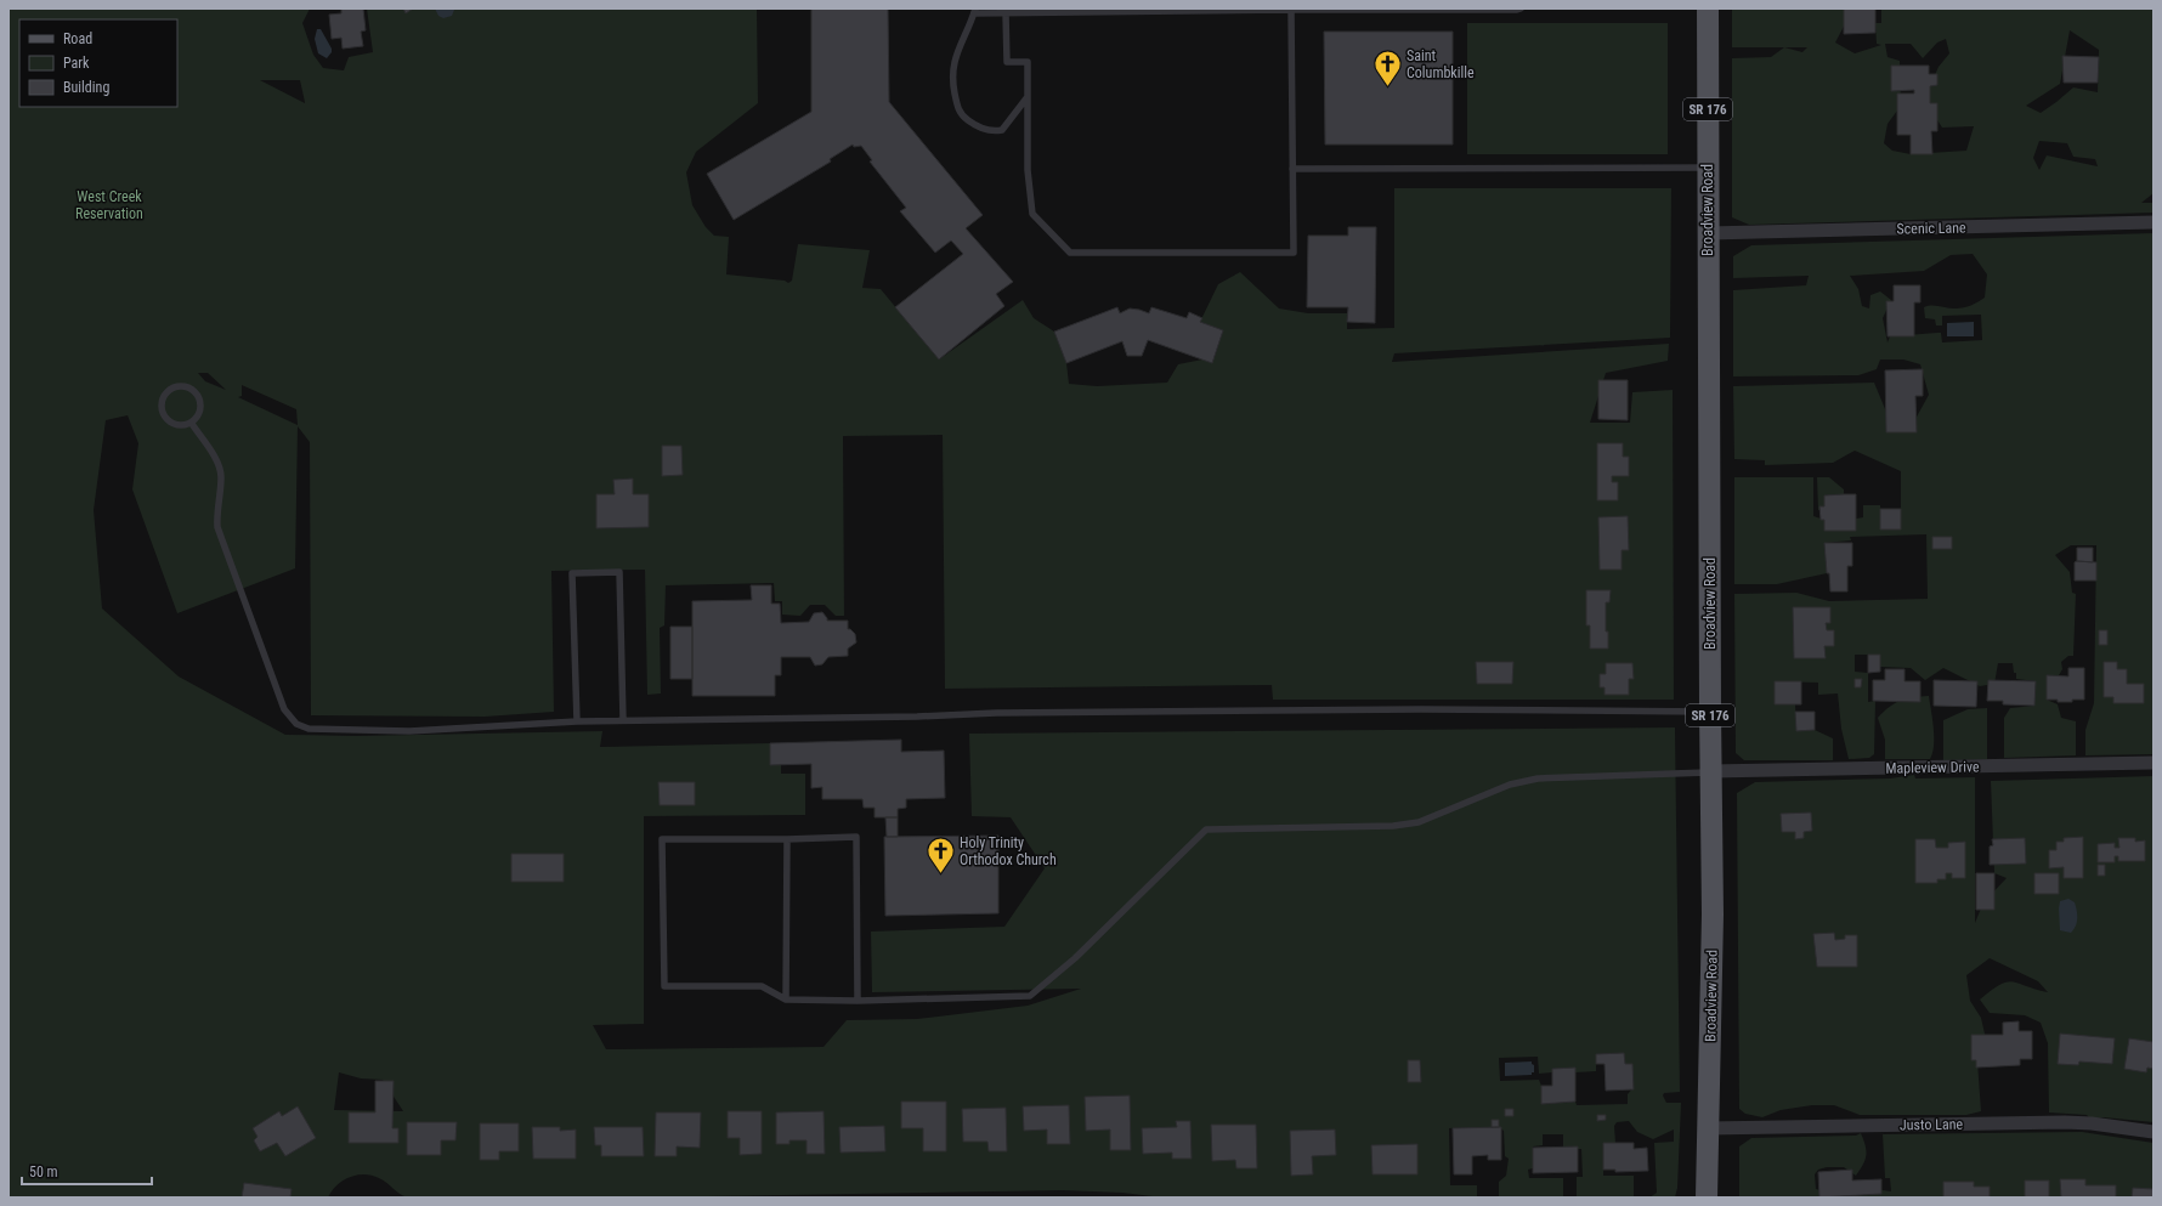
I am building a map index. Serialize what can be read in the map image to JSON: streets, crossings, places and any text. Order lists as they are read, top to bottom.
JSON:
{
  "streets": {
    "main road": ["SR 176", "Broadview Road"],
    "street": ["Scenic Lane", "Mapleview Drive", "Justo Lane"]
  },
  "crossings": [
    ["Broadview Road", "Scenic Lane"],
    ["Broadview Road", "Mapleview Drive"],
    ["Broadview Road", "Justo Lane"]
  ],
  "parks": ["West Creek Reservation"],
  "places": {
    "church": ["Saint Columbkille", "Holy Trinity Orthodox Church"]
  },
  "legend": ["Road", "Park", "Building"],
  "scale_bar": "50 m"
}
